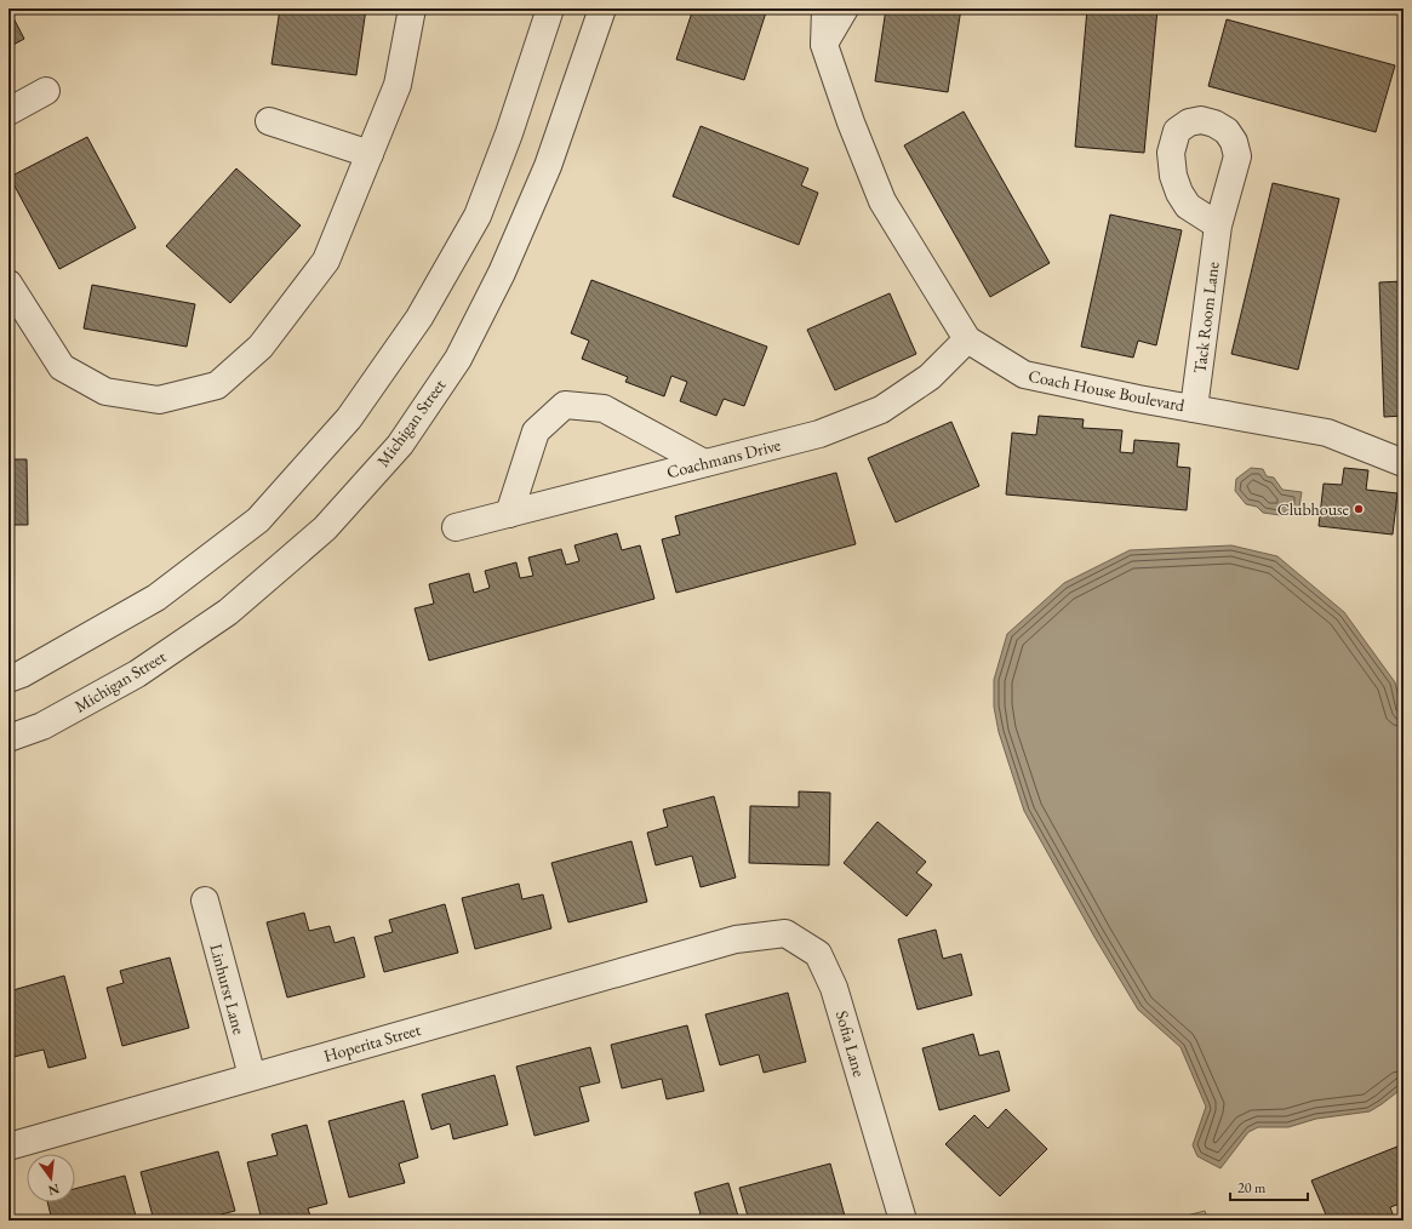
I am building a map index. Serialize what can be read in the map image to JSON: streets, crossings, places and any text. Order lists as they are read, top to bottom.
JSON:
{
  "streets": {
    "street": [
      "Tack Room Lane",
      "Coach House Boulevard",
      "Michigan Street",
      "Coachmans Drive",
      "Linhurst Lane",
      "Hoperita Street",
      "Sofia Lane"
    ]
  },
  "crossings": [
    ["Tack Room Lane", "Coach House Boulevard"],
    ["Coach House Boulevard", "Coachmans Drive"],
    ["Linhurst Lane", "Hoperita Street"],
    ["Hoperita Street", "Sofia Lane"]
  ],
  "places": ["Clubhouse"],
  "scale_bar": "20 m",
  "north": "bottom"
}
